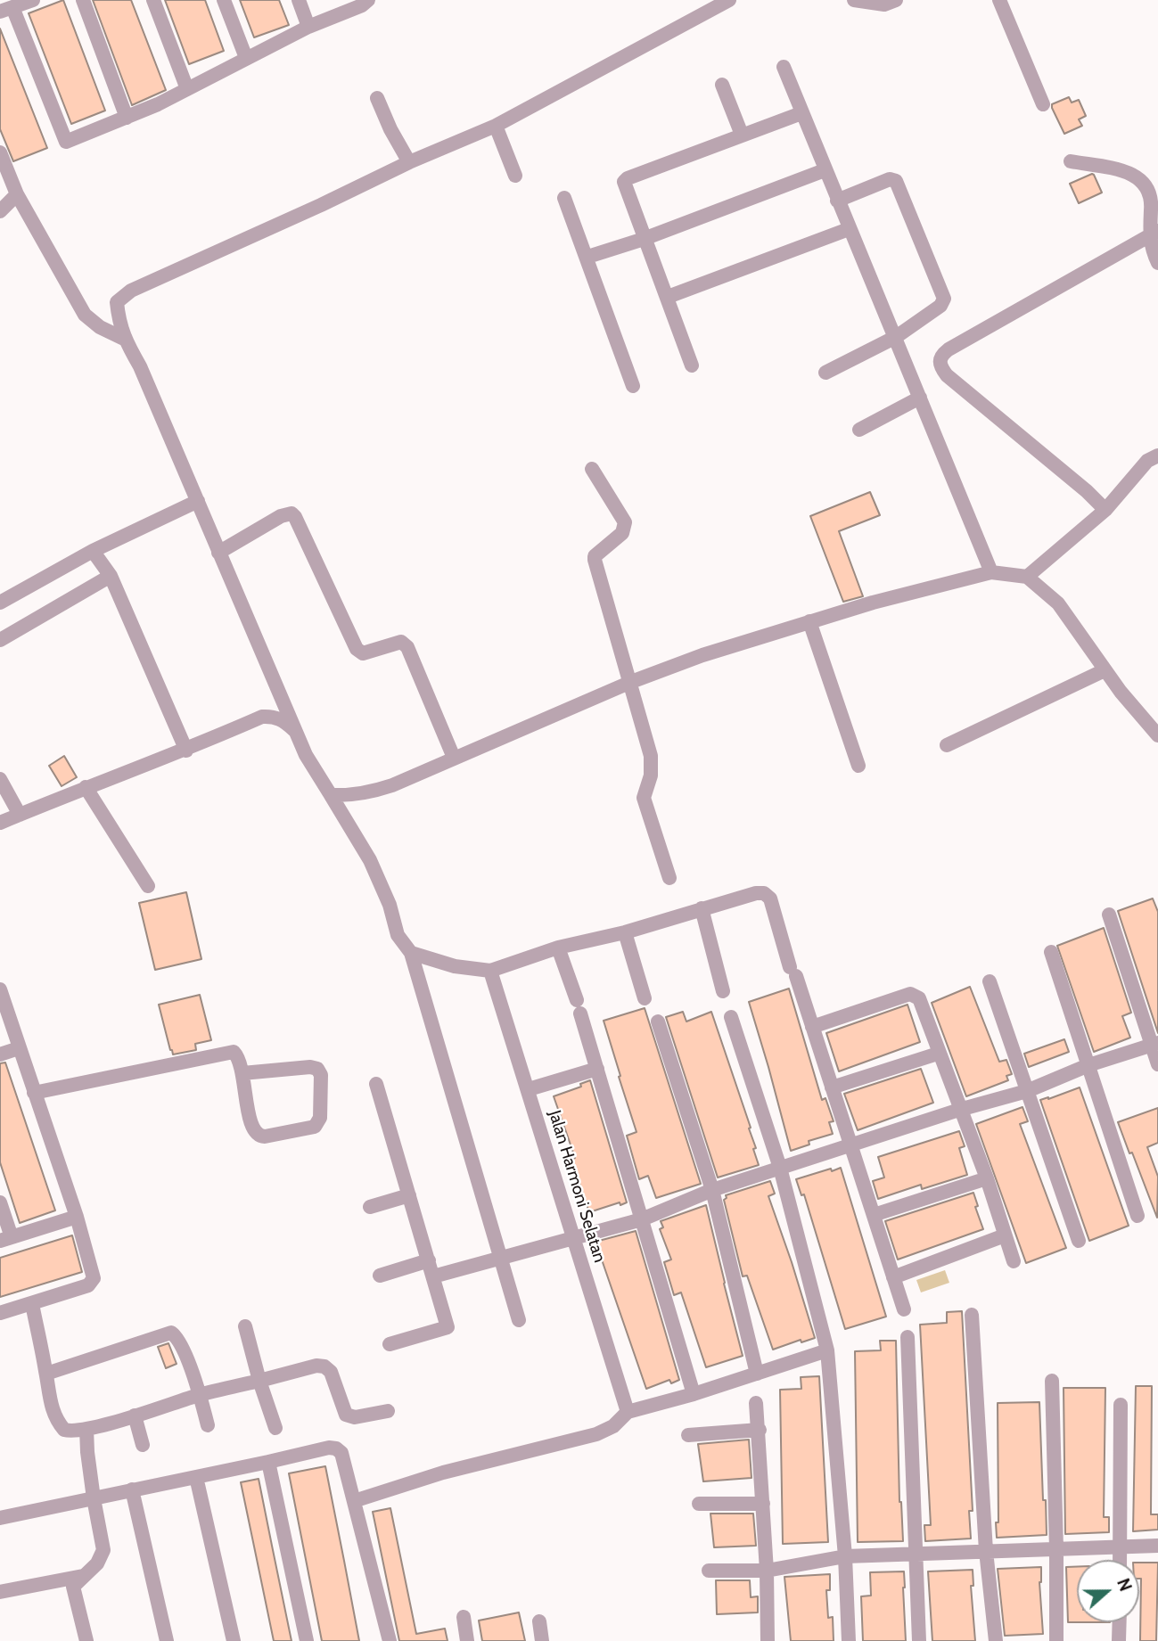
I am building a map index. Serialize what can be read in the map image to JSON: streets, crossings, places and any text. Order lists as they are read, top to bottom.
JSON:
{
  "streets": {
    "street": ["Jalan Harmoni Selatan"]
  },
  "north": "right"
}
